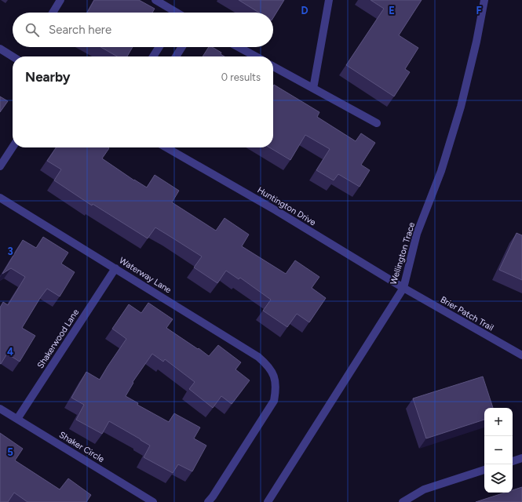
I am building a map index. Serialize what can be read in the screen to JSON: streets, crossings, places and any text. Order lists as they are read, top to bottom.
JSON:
{
  "streets": {
    "street": [
      "Huntington Drive",
      "Wellington Trace",
      "Waterway Lane",
      "Brier Patch Trail",
      "Shakerwood Lane",
      "Shaker Circle"
    ]
  },
  "crossings": [
    ["Huntington Drive", "Wellington Trace"],
    ["Huntington Drive", "Brier Patch Trail"],
    ["Wellington Trace", "Brier Patch Trail"],
    ["Waterway Lane", "Shakerwood Lane"],
    ["Shakerwood Lane", "Shaker Circle"]
  ],
  "page": {
    "search": "Search here",
    "heading": ["Nearby", "0 results"],
    "map_buttons": ["+", "−"]
  },
  "grid": {
    "columns": ["D", "E", "F"],
    "rows": ["3", "4", "5"]
  }
}
